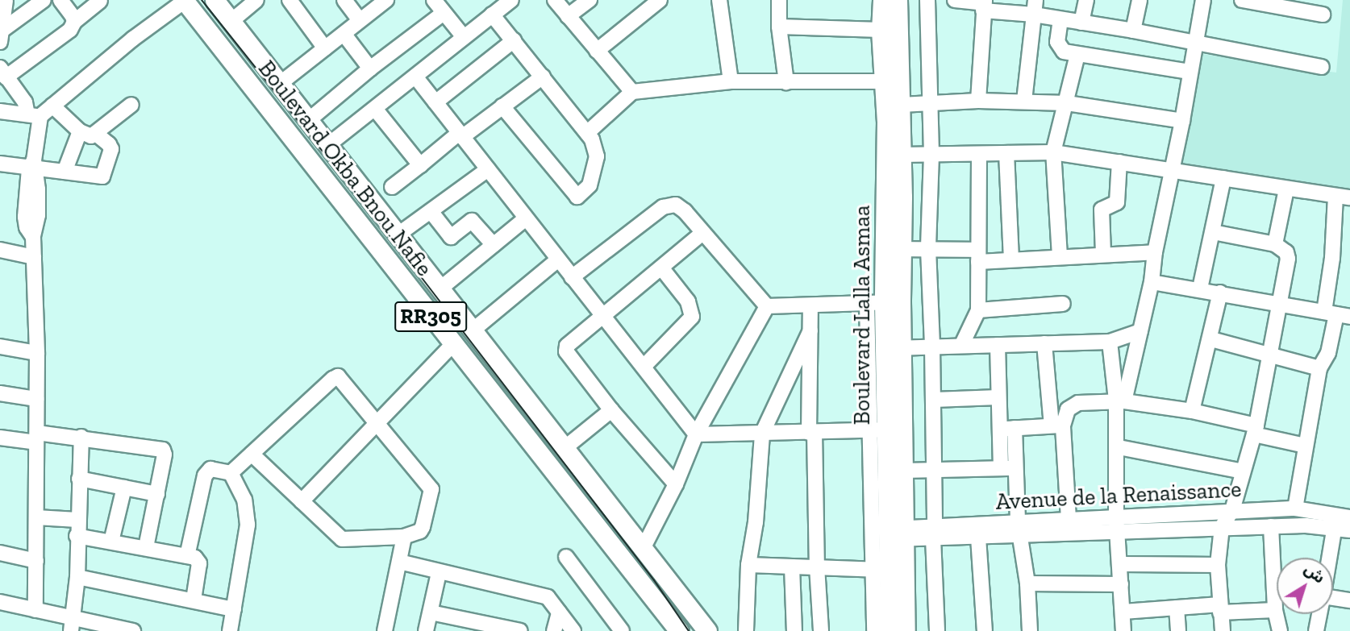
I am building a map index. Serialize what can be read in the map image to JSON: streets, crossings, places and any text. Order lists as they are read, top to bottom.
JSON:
{
  "streets": {
    "main road": ["Boulevard Okba Bnou Nafie", "Boulevard Lalla Asmaa", "RR305"],
    "street": ["Avenue de la Renaissance"]
  },
  "crossings": [
    ["Boulevard Lalla Asmaa", "Avenue de la Renaissance"]
  ],
  "north": "top right"
}
